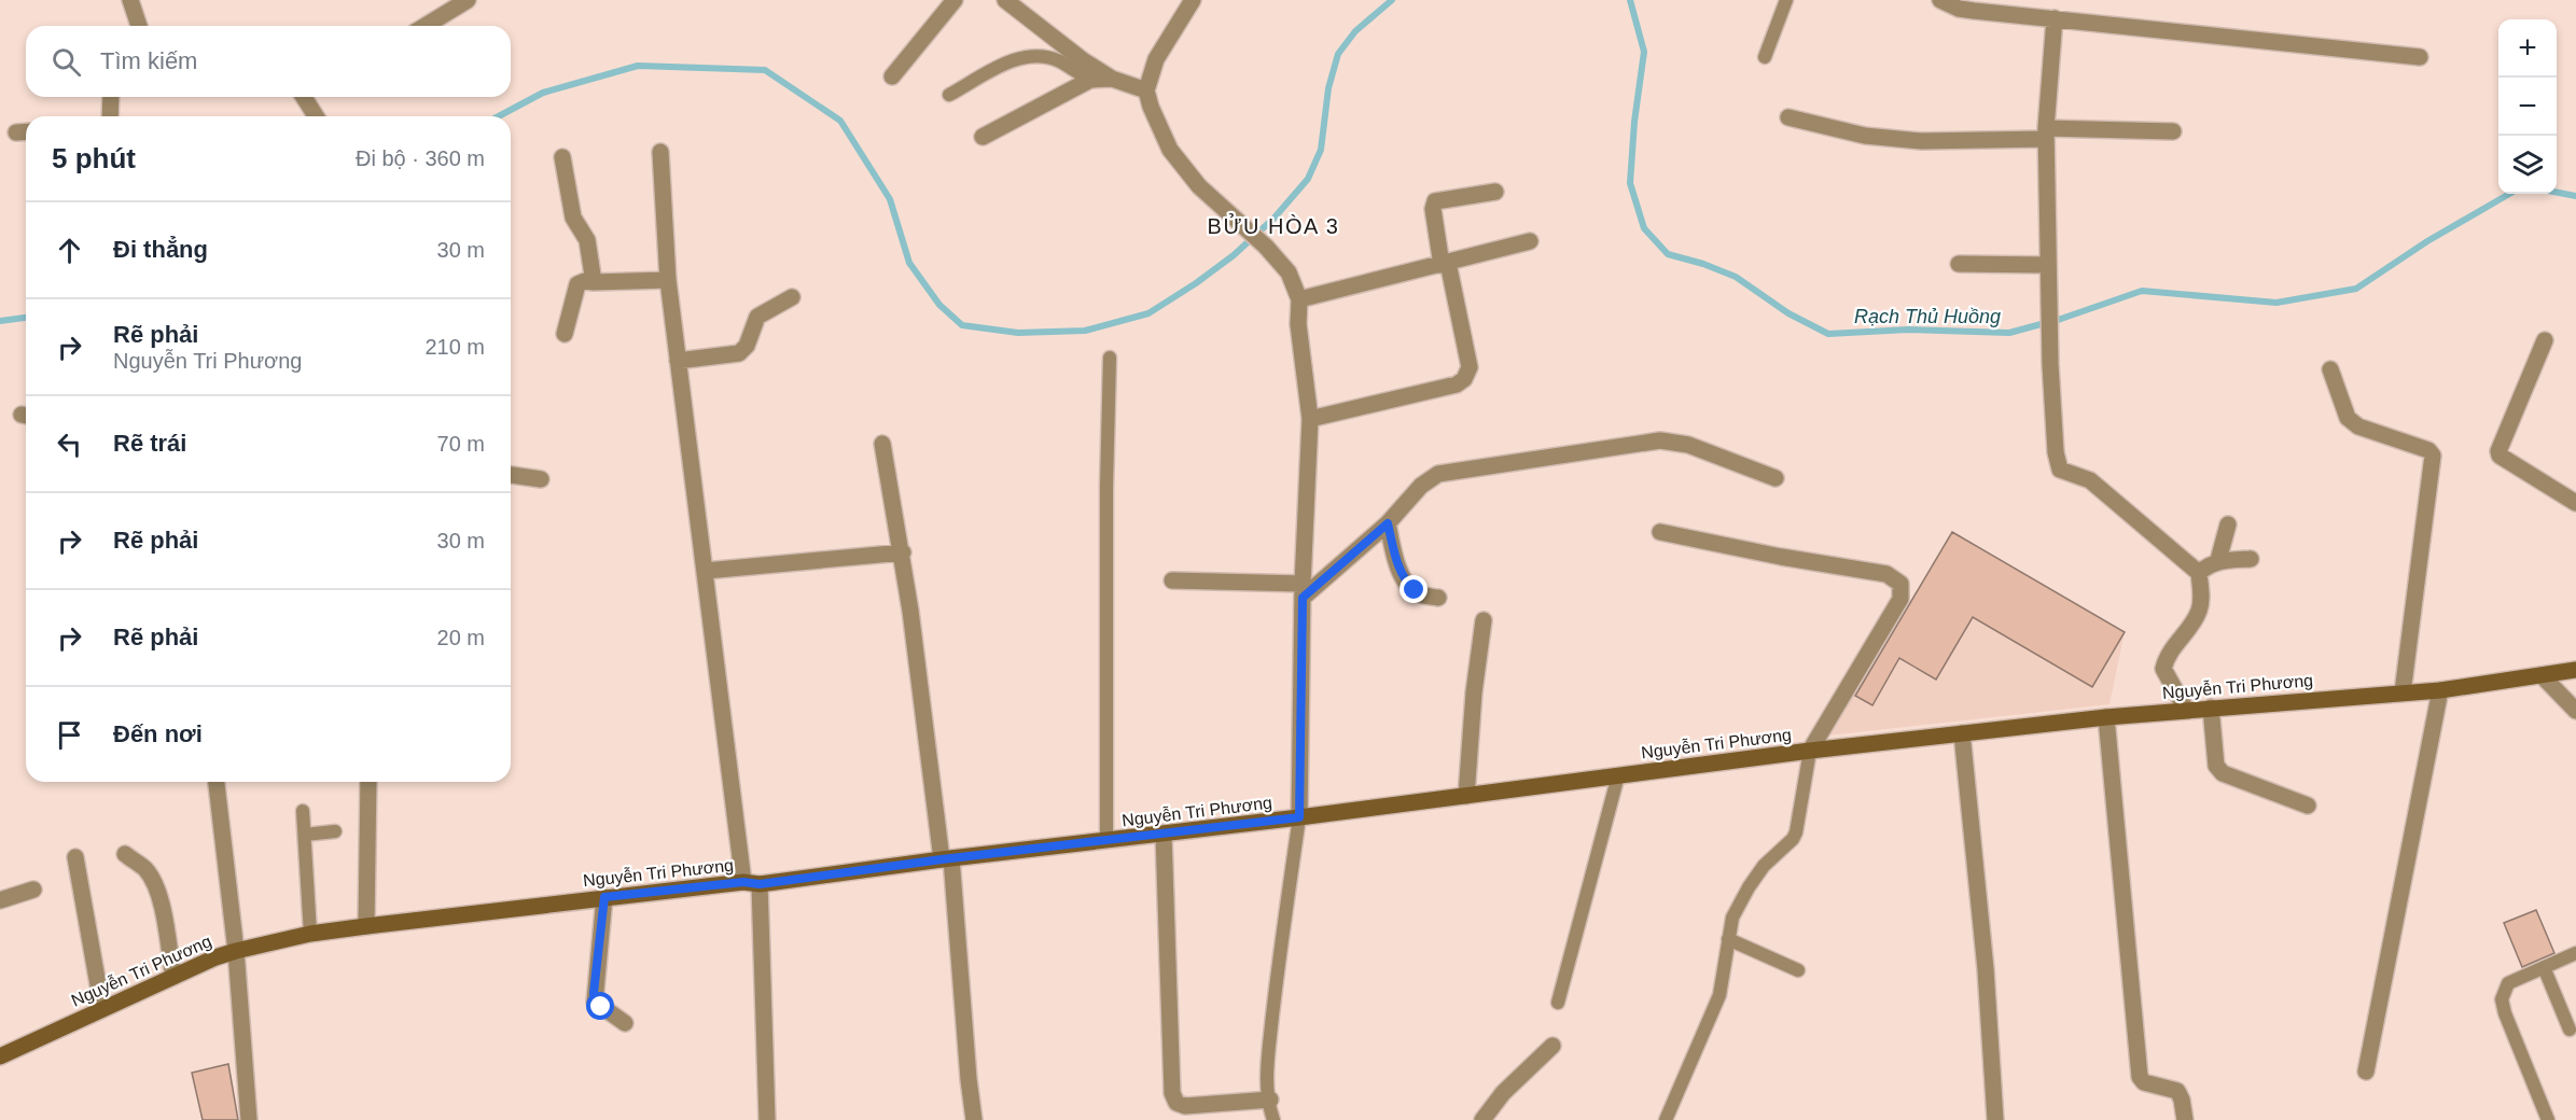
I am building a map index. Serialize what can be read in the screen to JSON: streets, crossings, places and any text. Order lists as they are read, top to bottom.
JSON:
{
  "streets": {
    "main road": ["Nguyễn Tri Phương"]
  },
  "districts": ["BỬU HÒA 3"],
  "water": ["Rạch Thủ Huồng"],
  "page": {
    "map_buttons": ["+", "−"],
    "search": "Tìm kiếm",
    "heading": ["5 phút", "Đi bộ · 360 m"],
    "list": [
      ["Đi thẳng", "30 m"],
      ["Rẽ phải", "Nguyễn Tri Phương", "210 m"],
      ["Rẽ trái", "70 m"],
      ["Rẽ phải", "30 m"],
      ["Rẽ phải", "20 m"],
      "Đến nơi"
    ]
  }
}
